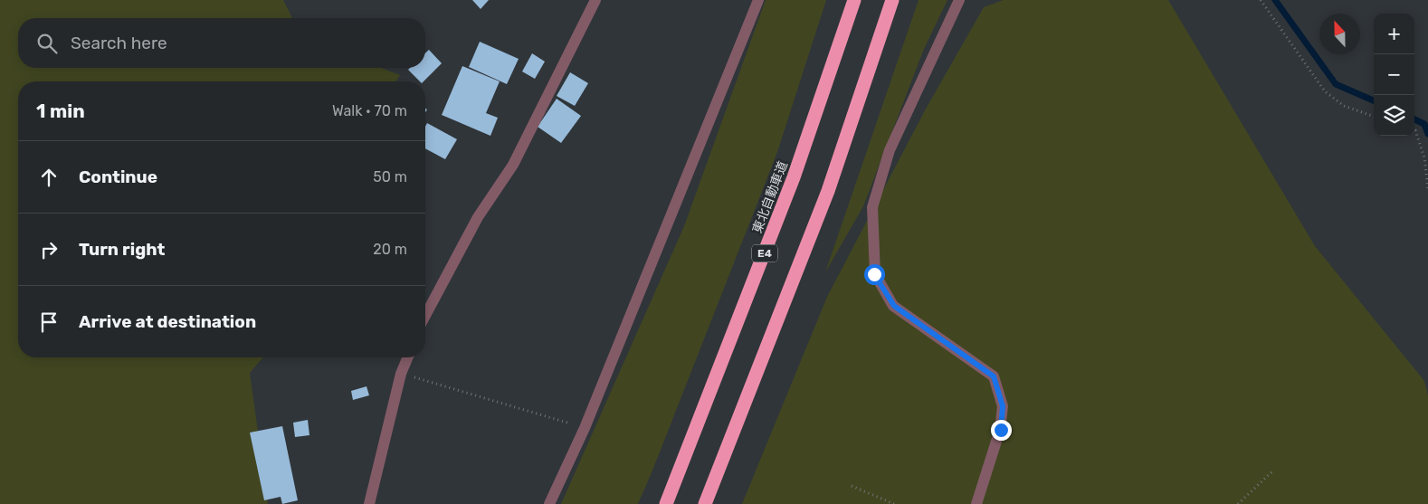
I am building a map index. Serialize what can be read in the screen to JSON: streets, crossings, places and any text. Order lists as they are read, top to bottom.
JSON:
{
  "streets": {
    "highway": ["東北自動車道", "E4"]
  },
  "north": "top",
  "page": {
    "map_buttons": ["+", "−"],
    "search": "Search here",
    "heading": ["1 min", "Walk · 70 m"],
    "list": [
      ["Continue", "50 m"],
      ["Turn right", "20 m"],
      "Arrive at destination"
    ]
  }
}
